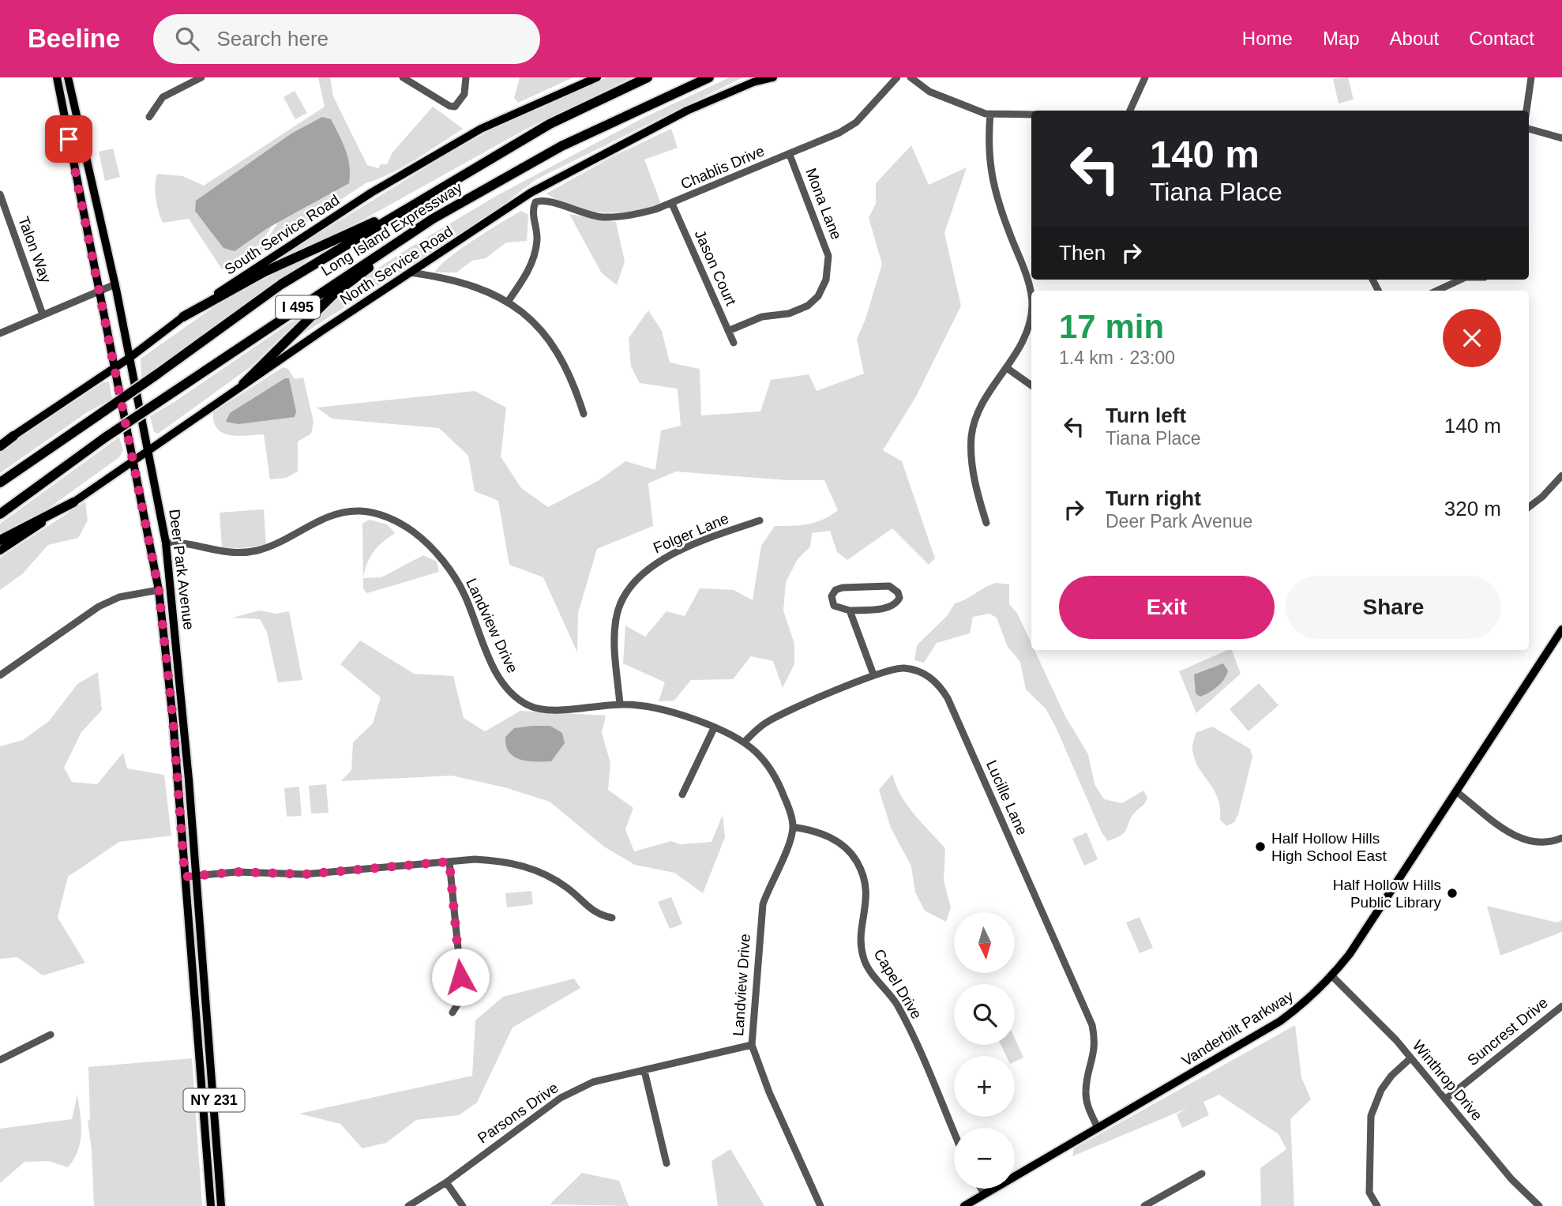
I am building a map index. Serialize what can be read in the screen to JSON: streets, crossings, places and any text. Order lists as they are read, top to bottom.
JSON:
{
  "streets": {
    "highway": ["Long Island Expressway", "I 495"],
    "main road": [
      "South Service Road",
      "North Service Road",
      "Deer Park Avenue",
      "Vanderbilt Parkway",
      "NY 231"
    ],
    "street": [
      "Chablis Drive",
      "Mona Lane",
      "Talon Way",
      "Jason Court",
      "Folger Lane",
      "Landview Drive",
      "Lucille Lane",
      "Capel Drive",
      "Suncrest Drive",
      "Winthrop Drive",
      "Parsons Drive"
    ]
  },
  "crossings": [
    ["Chablis Drive", "Mona Lane"],
    ["Chablis Drive", "Jason Court"],
    ["Mona Lane", "Jason Court"],
    ["South Service Road", "Deer Park Avenue"],
    ["North Service Road", "Deer Park Avenue"],
    ["Folger Lane", "Landview Drive"],
    ["Deer Park Avenue", "Landview Drive"],
    ["Landview Drive", "Lucille Lane"],
    ["Landview Drive", "Capel Drive"],
    ["Landview Drive", "Parsons Drive"],
    ["Lucille Lane", "Vanderbilt Parkway"],
    ["Vanderbilt Parkway", "Winthrop Drive"],
    ["Suncrest Drive", "Winthrop Drive"]
  ],
  "places": ["Half Hollow Hills High School East", "Half Hollow Hills Public Library"],
  "north": "bottom",
  "page": {
    "header": "Beeline",
    "search": "Search here",
    "nav": [
      "Home",
      "Map",
      "About",
      "Contact"
    ],
    "turn": ["140 m", "Tiana Place"],
    "then": "Then",
    "heading": ["17 min", "1.4 km · 23:00"],
    "list": [
      {
        "name": "Turn left",
        "note": "Tiana Place",
        "value": "140 m"
      },
      {
        "name": "Turn right",
        "note": "Deer Park Avenue",
        "value": "320 m"
      }
    ],
    "buttons": ["Exit", "Share"],
    "map_buttons": ["+", "−"]
  }
}
